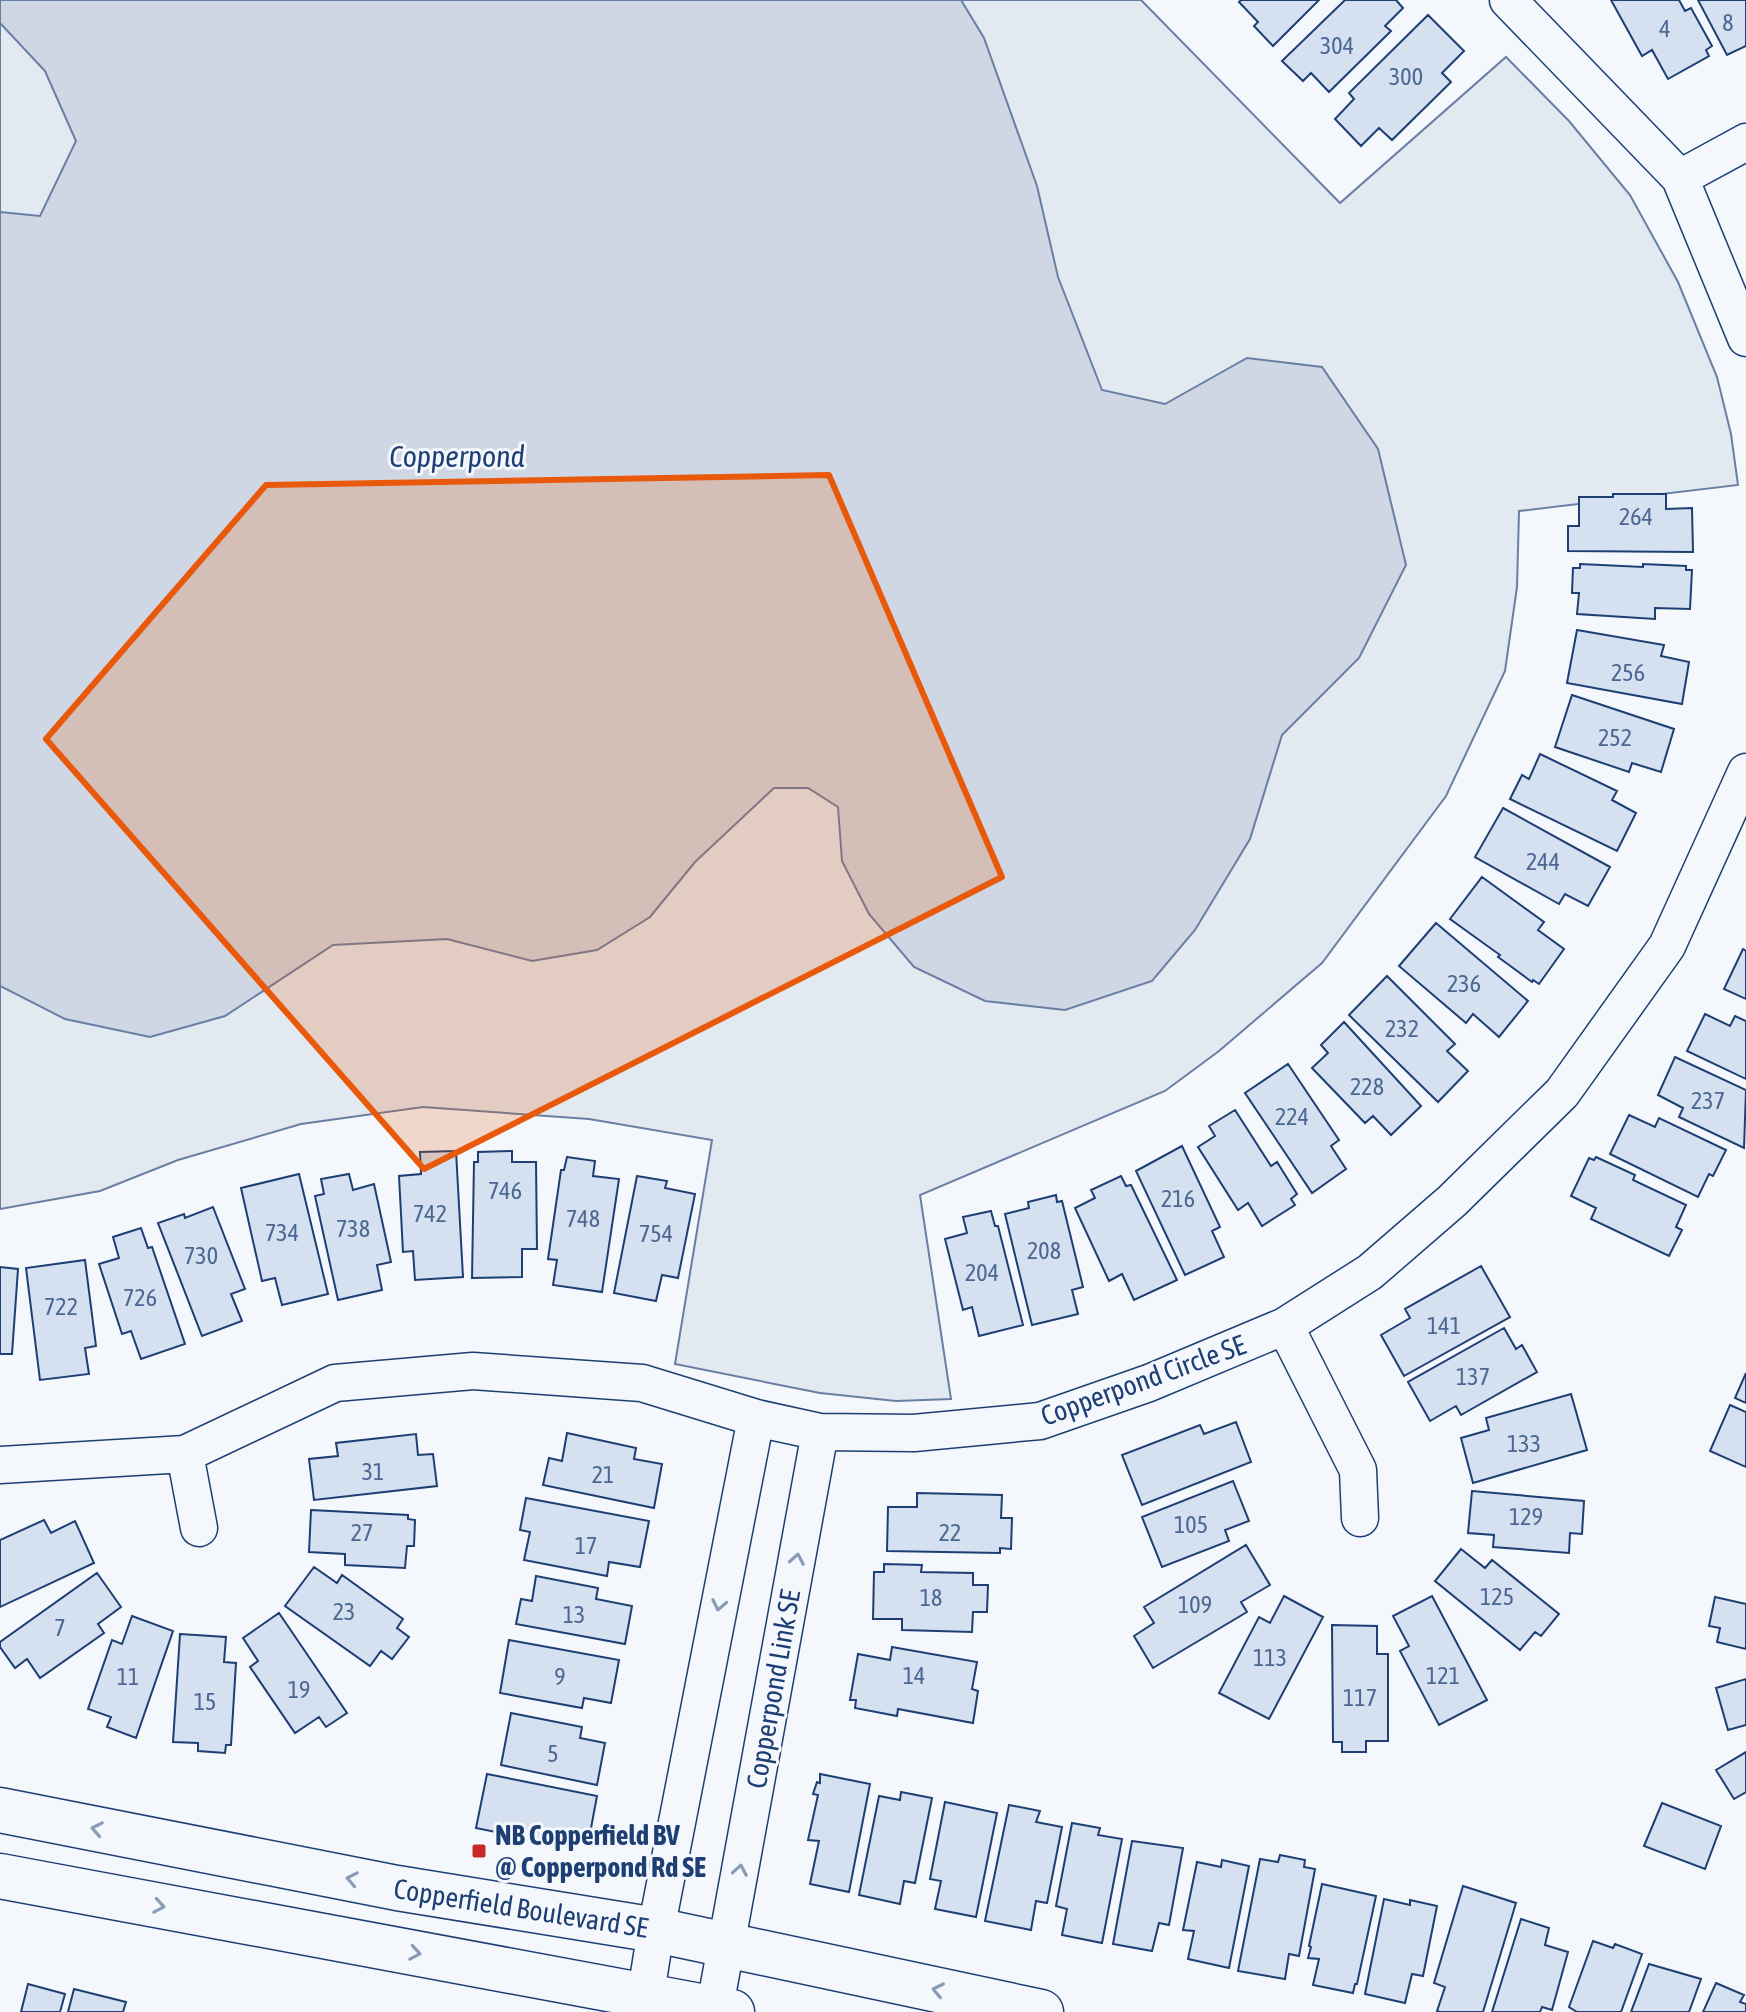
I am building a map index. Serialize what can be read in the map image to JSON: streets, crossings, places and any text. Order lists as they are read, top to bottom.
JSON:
{
  "streets": {
    "street": ["Copperpond Circle SE", "Copperpond Link SE", "Copperfield Boulevard SE"]
  },
  "crossings": [
    ["Copperpond Circle SE", "Copperpond Link SE"],
    ["Copperpond Link SE", "Copperfield Boulevard SE"]
  ],
  "water": ["Copperpond"],
  "places": {
    "transit": ["NB Copperfield BV @ Copperpond Rd SE"]
  },
  "house_numbers": [
    "8",
    "4",
    "304",
    "300",
    "264",
    "256",
    "252",
    "244",
    "236",
    "232",
    "228",
    "237",
    "224",
    "746",
    "216",
    "742",
    "748",
    "738",
    "734",
    "754",
    "208",
    "730",
    "204",
    "726",
    "722",
    "141",
    "137",
    "133",
    "31",
    "21",
    "129",
    "105",
    "27",
    "22",
    "17",
    "125",
    "18",
    "109",
    "23",
    "13",
    "7",
    "113",
    "14",
    "121",
    "11",
    "9",
    "19",
    "117",
    "15",
    "5"
  ]
}
